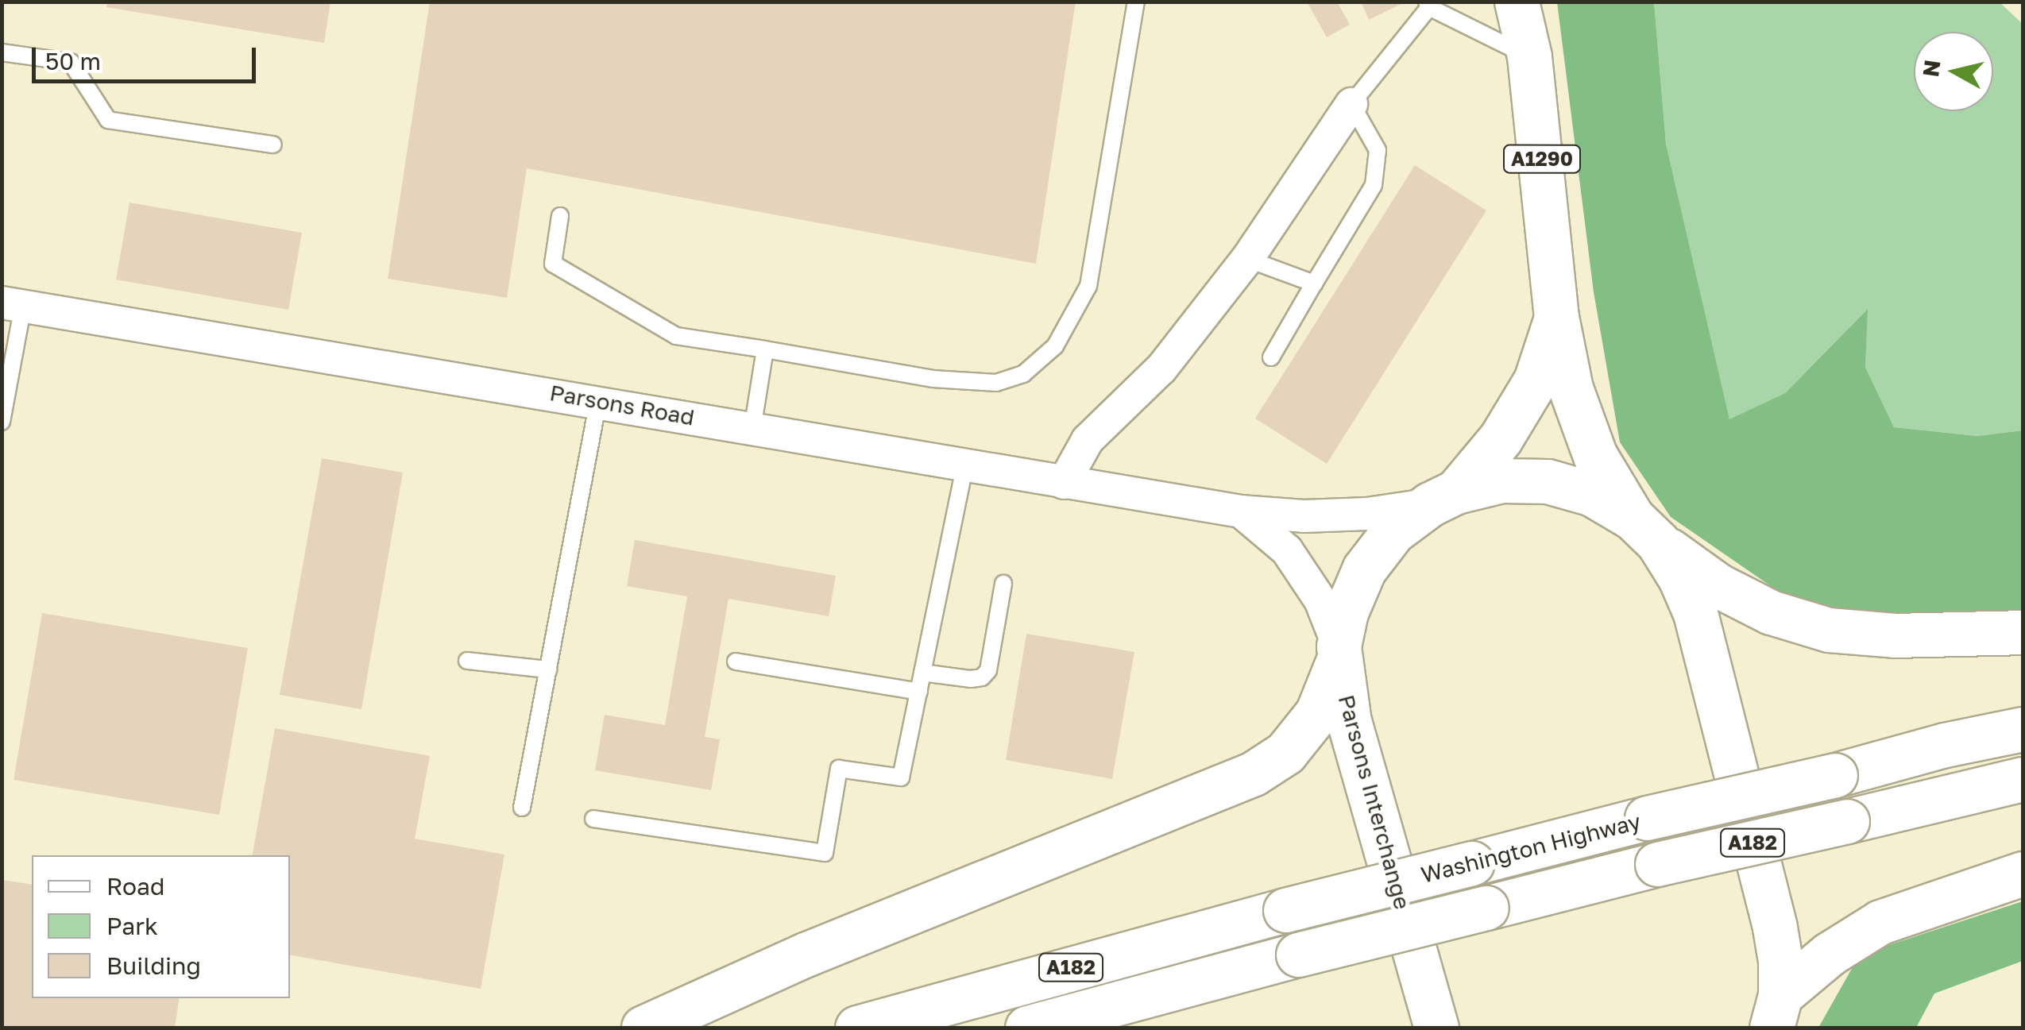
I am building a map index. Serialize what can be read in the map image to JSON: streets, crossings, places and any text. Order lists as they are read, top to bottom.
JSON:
{
  "streets": {
    "main road": [
      "A1290",
      "Parsons Interchange",
      "A182",
      "Washington Highway"
    ],
    "street": ["Parsons Road"]
  },
  "crossings": [
    ["A1290", "Parsons Road"],
    ["A1290", "Parsons Interchange"],
    ["Parsons Road", "Parsons Interchange"]
  ],
  "legend": ["Road", "Park", "Building"],
  "scale_bar": "50 m",
  "north": "left"
}
